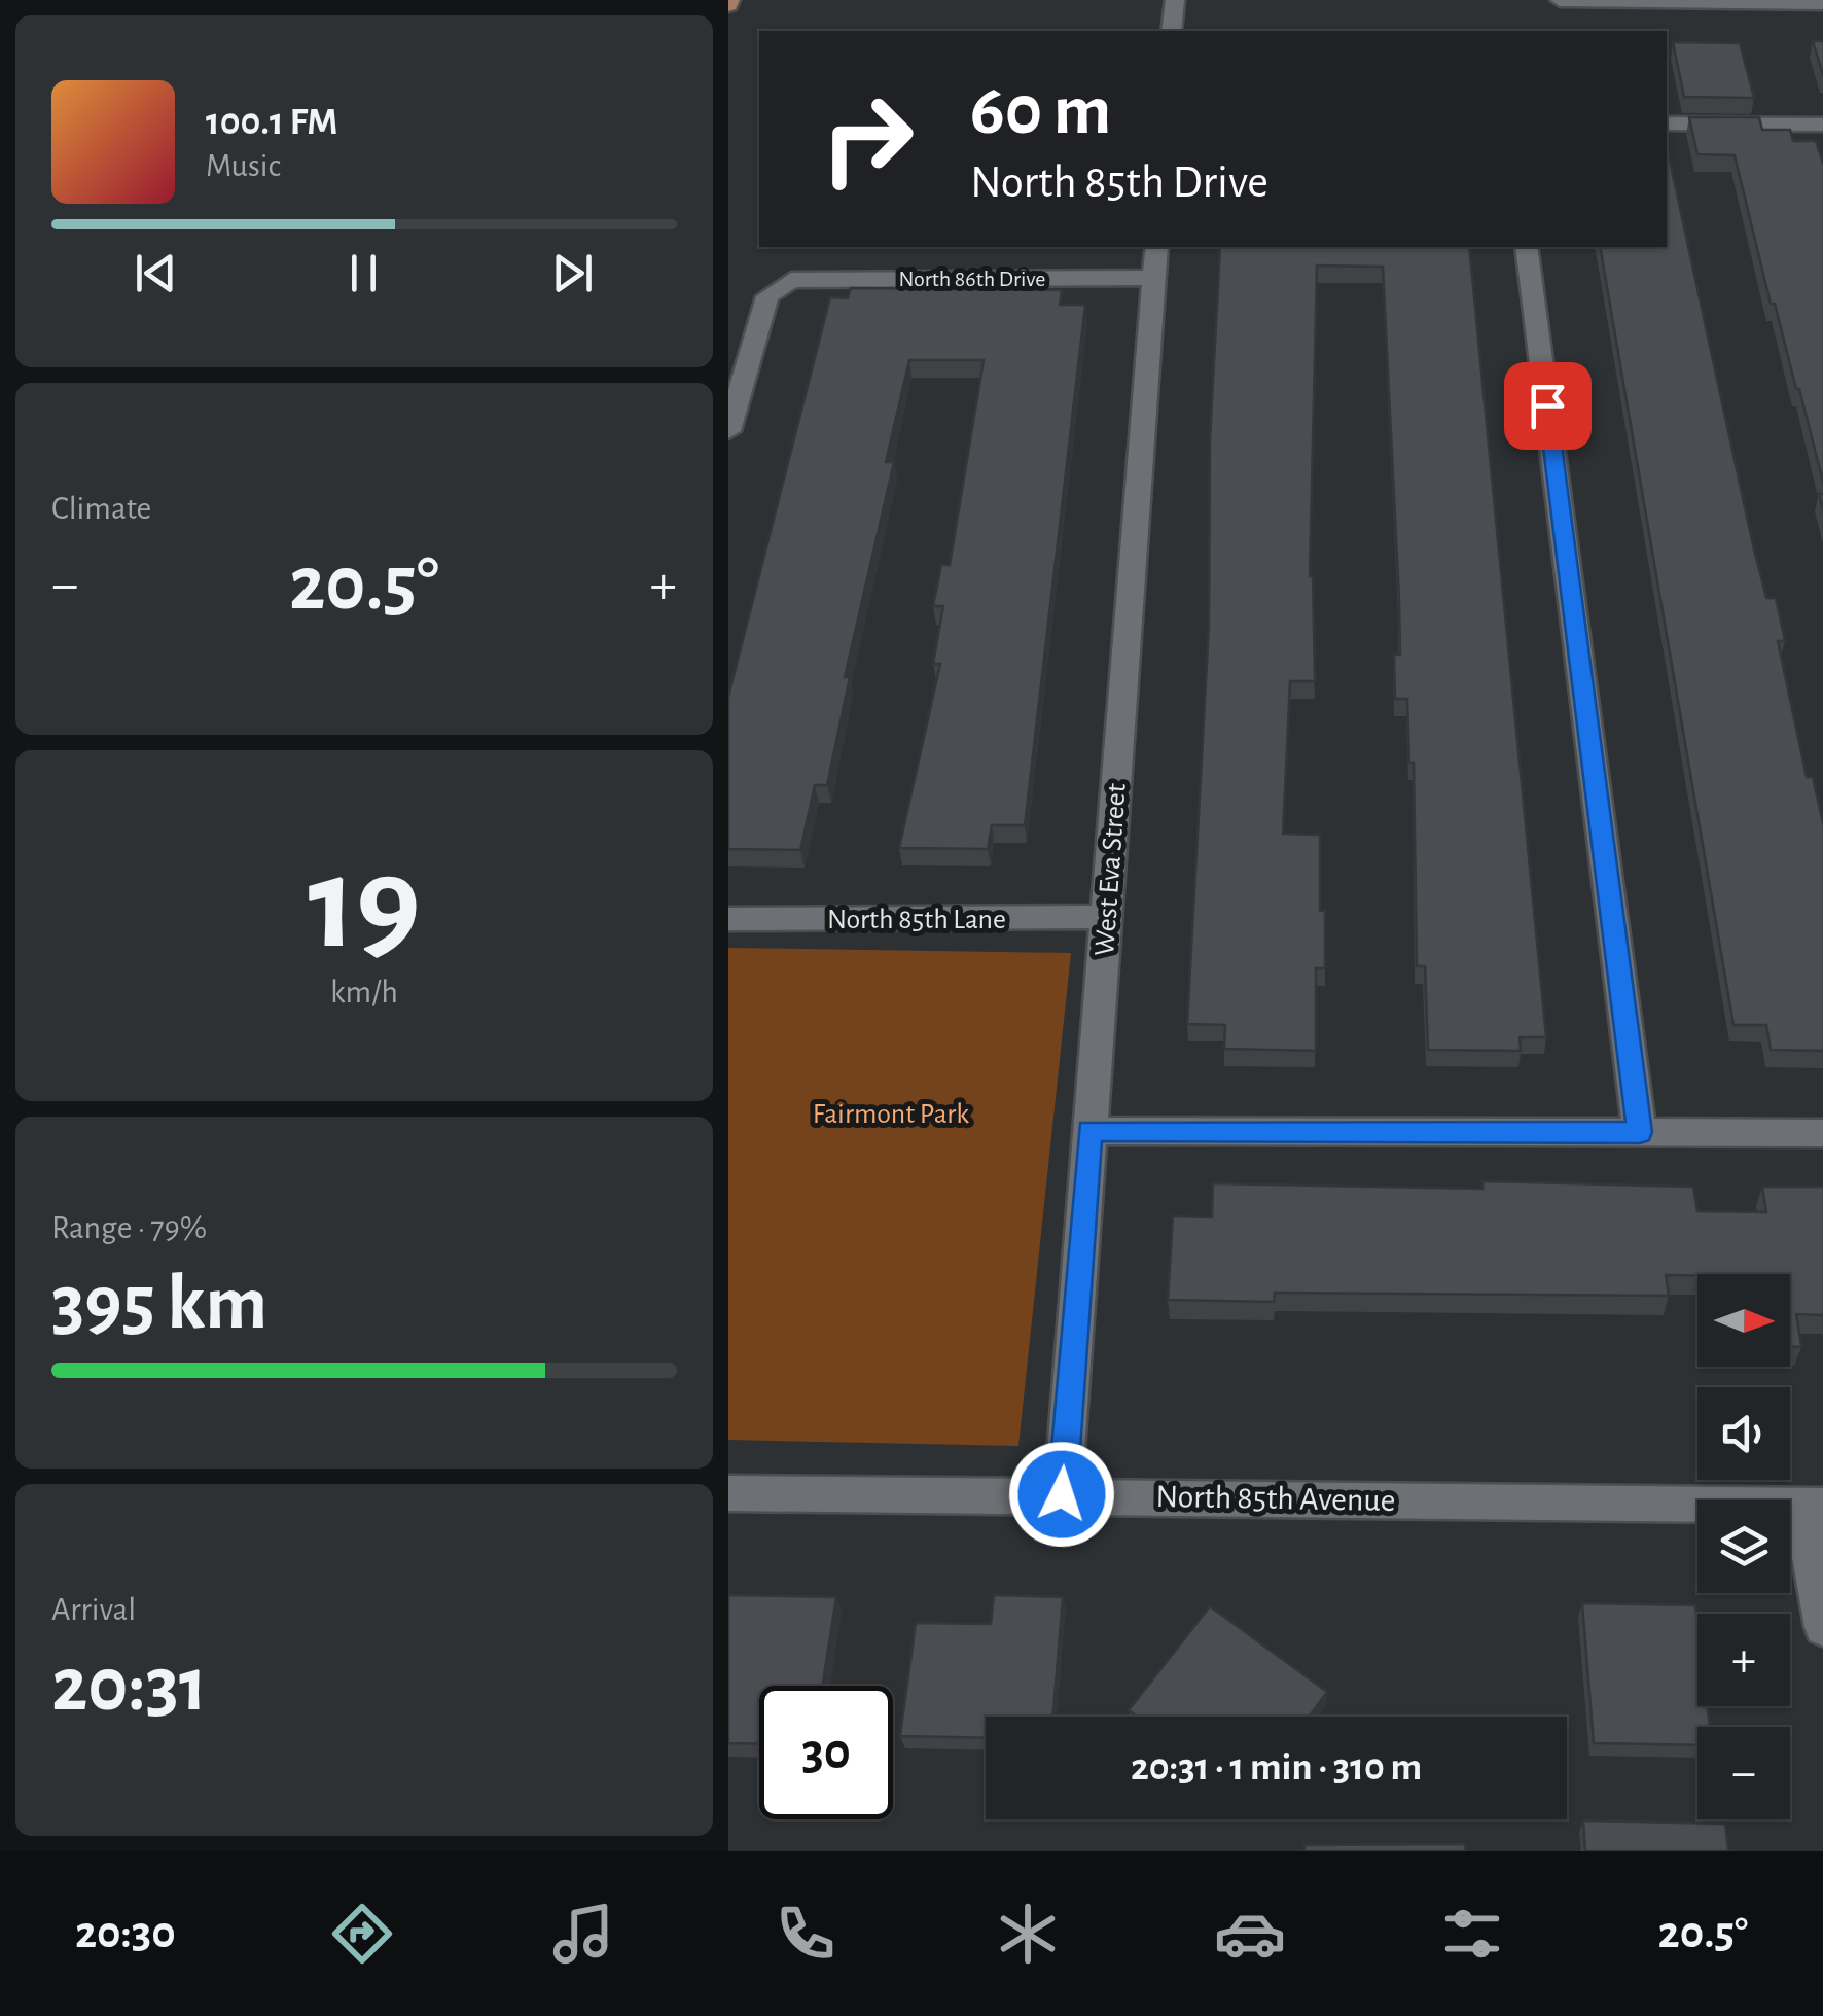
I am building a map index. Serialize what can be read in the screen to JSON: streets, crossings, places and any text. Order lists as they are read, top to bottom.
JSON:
{
  "streets": {
    "street": [
      "North 86th Drive",
      "West Eva Street",
      "North 85th Lane",
      "North 85th Avenue"
    ]
  },
  "crossings": [
    ["North 86th Drive", "West Eva Street"],
    ["West Eva Street", "North 85th Lane"],
    ["West Eva Street", "North 85th Avenue"]
  ],
  "parks": ["Fairmont Park"],
  "north": "right",
  "page": {
    "turn": ["60 m", "North 85th Drive"],
    "song": ["100.1 FM", "Music"],
    "tile": [
      "Climate",
      ["19", "km/h"],
      ["Range · 79%", "395 km"],
      ["Arrival", "20:31"]
    ],
    "heat": ["−", "20.5°", "+"],
    "map_buttons": ["+", "−"],
    "limit": "30",
    "trip": "20:31 · 1 min · 310 m",
    "tabs": ["20:30", "20.5°"]
  }
}
